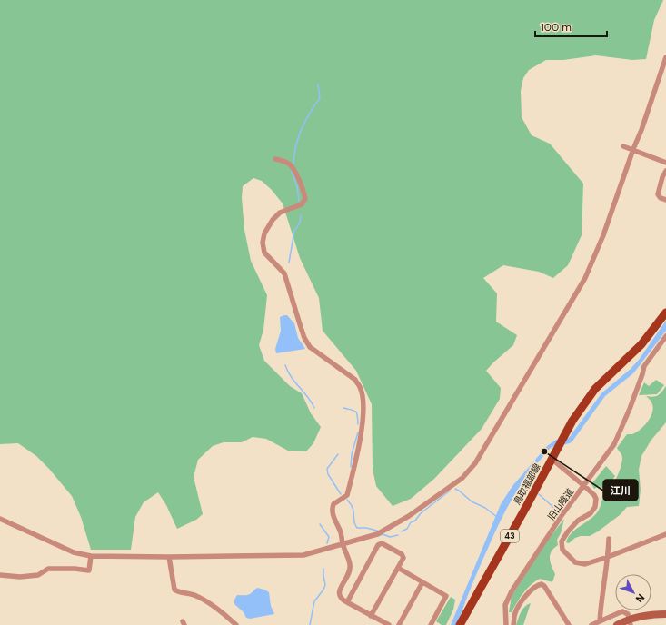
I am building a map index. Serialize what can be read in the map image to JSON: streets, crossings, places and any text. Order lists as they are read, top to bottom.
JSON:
{
  "streets": {
    "main road": ["鳥取福部線", "43"],
    "street": ["旧山陰道"]
  },
  "places": ["江川"],
  "scale_bar": "100 m",
  "north": "bottom right"
}
